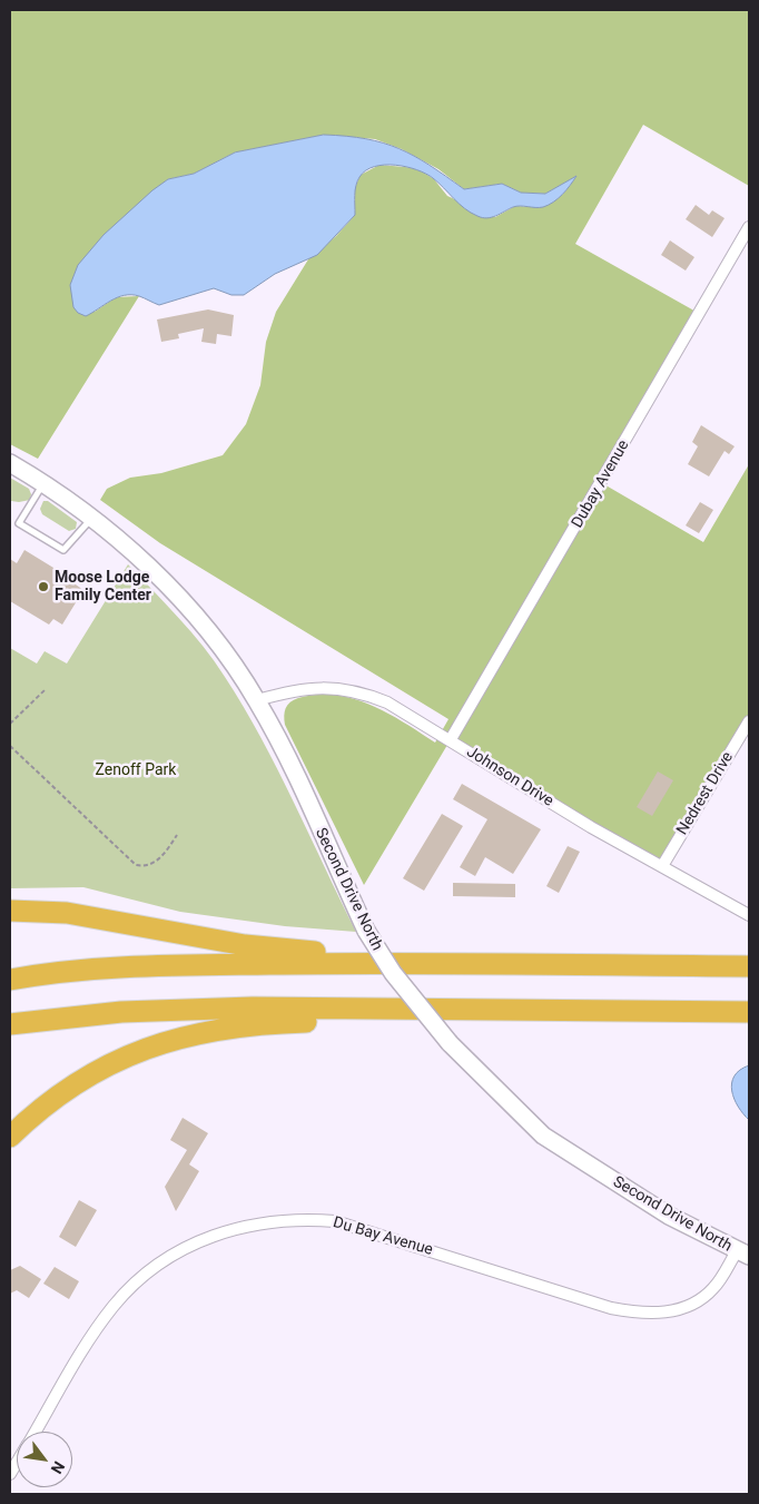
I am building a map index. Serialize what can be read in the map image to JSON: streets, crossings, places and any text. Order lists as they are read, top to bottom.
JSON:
{
  "streets": {
    "street": [
      "Dubay Avenue",
      "Johnson Drive",
      "Nedrest Drive",
      "Second Drive North",
      "Du Bay Avenue"
    ]
  },
  "crossings": [
    ["Dubay Avenue", "Johnson Drive"],
    ["Johnson Drive", "Nedrest Drive"],
    ["Johnson Drive", "Second Drive North"],
    ["Second Drive North", "Du Bay Avenue"]
  ],
  "parks": ["Zenoff Park"],
  "places": ["Moose Lodge Family Center"],
  "north": "bottom right"
}
